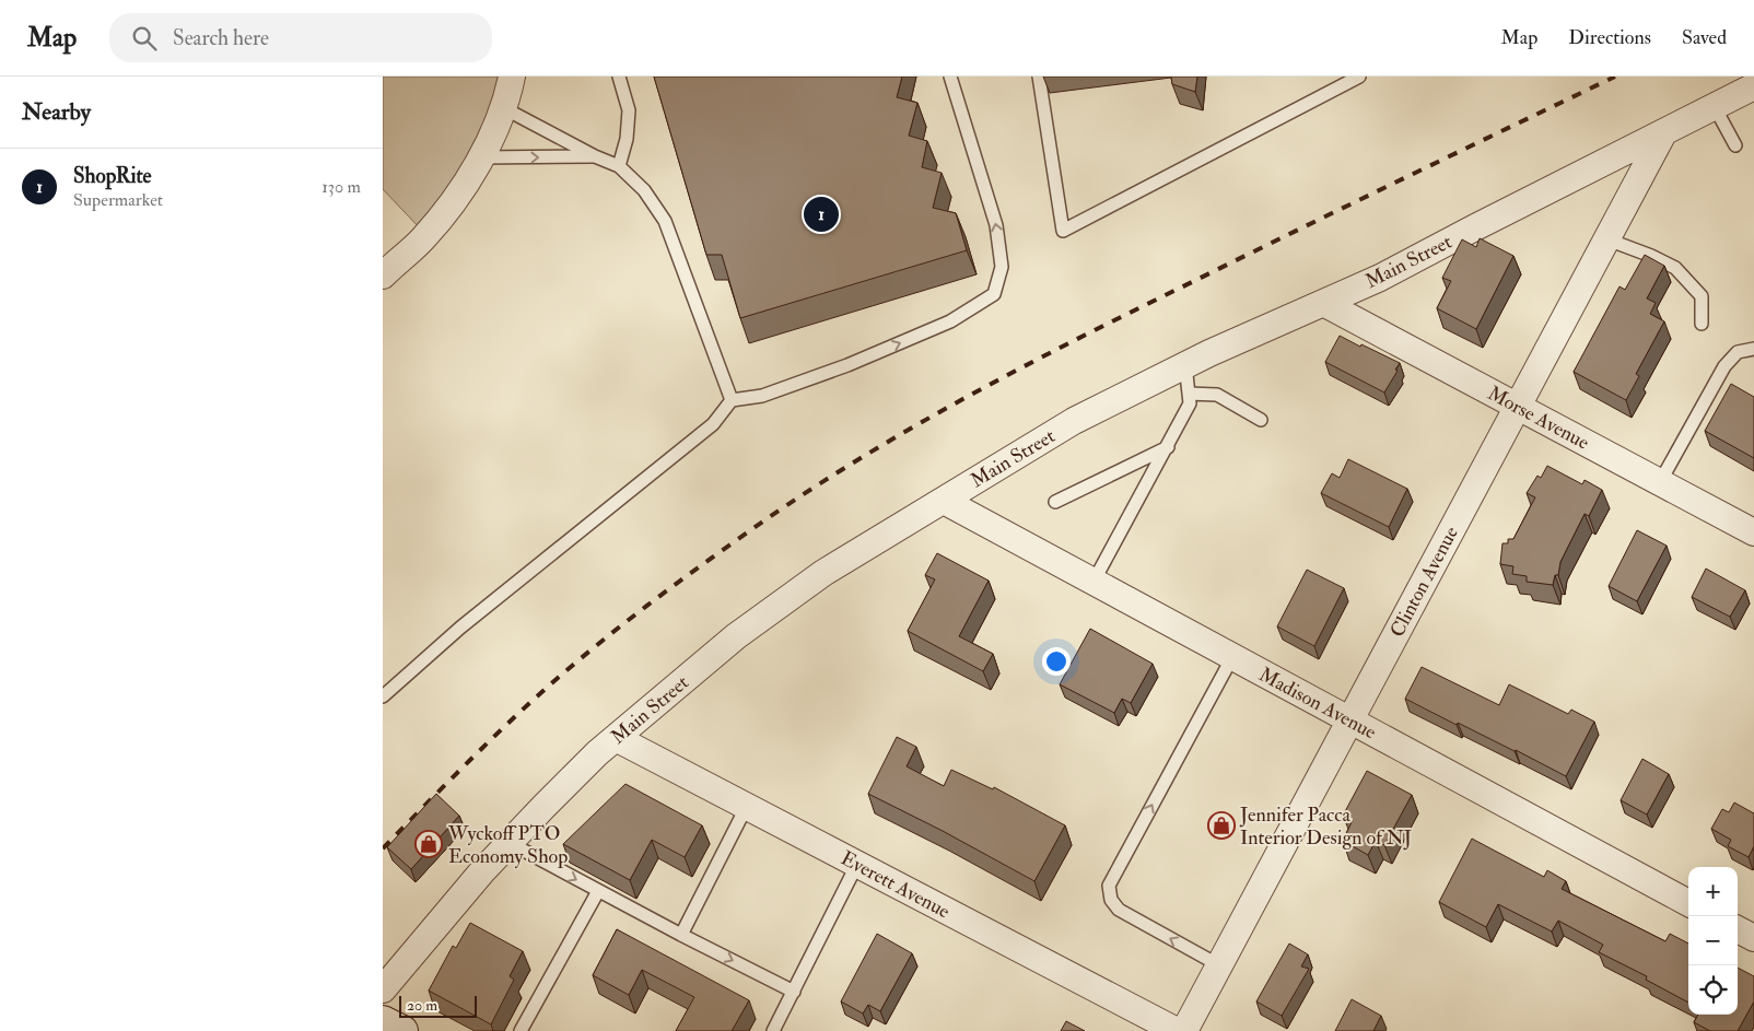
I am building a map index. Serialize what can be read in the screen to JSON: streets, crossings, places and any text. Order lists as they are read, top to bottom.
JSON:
{
  "streets": {
    "street": [
      "Main Street",
      "Morse Avenue",
      "Clinton Avenue",
      "Madison Avenue",
      "Everett Avenue"
    ]
  },
  "crossings": [
    ["Main Street", "Morse Avenue"],
    ["Main Street", "Clinton Avenue"],
    ["Main Street", "Madison Avenue"],
    ["Main Street", "Everett Avenue"],
    ["Morse Avenue", "Clinton Avenue"],
    ["Clinton Avenue", "Madison Avenue"]
  ],
  "places": {
    "shop": ["Jennifer Pacca Interior Design of NJ", "Wyckoff PTO Economy Shop"]
  },
  "scale_bar": "20 m",
  "page": {
    "header": "Map",
    "search": "Search here",
    "nav": ["Map", "Directions", "Saved"],
    "heading": "Nearby",
    "list": [
      {
        "mark": "1",
        "name": "ShopRite",
        "note": "Supermarket",
        "value": "130 m"
      }
    ],
    "pins": "1",
    "map_buttons": ["+", "−"],
    "scale": "20 m"
  }
}
